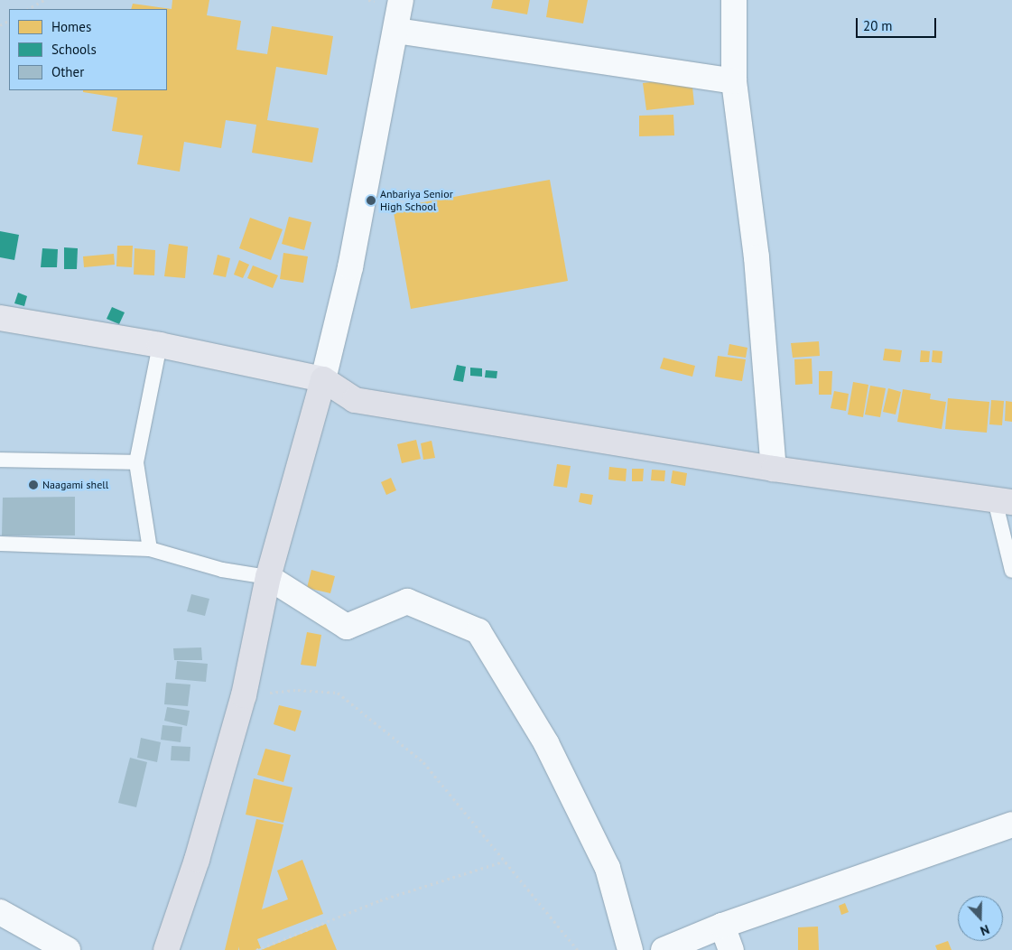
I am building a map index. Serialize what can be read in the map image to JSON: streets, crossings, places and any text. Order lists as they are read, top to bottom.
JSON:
{
  "places": ["Anbariya Senior High School", "Naagami shell"],
  "legend": ["Homes", "Schools", "Other"],
  "scale_bar": "20 m",
  "north": "bottom"
}
